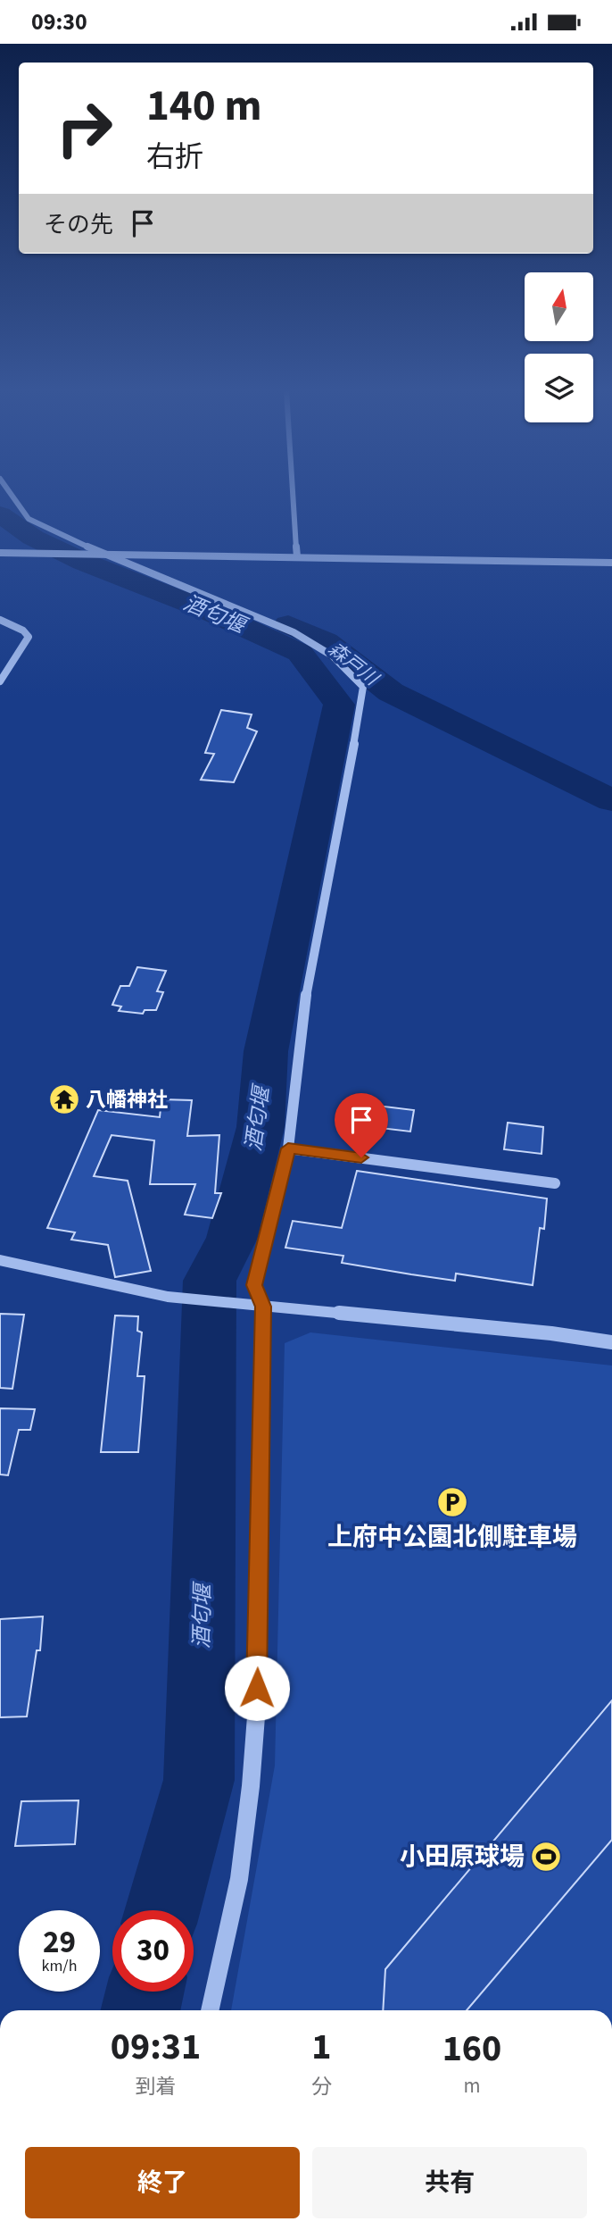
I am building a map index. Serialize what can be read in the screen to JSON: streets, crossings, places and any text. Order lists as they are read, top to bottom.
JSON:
{
  "water": ["酒匂堰", "森戸川"],
  "places": {
    "temple": ["八幡神社"],
    "parking": ["上府中公園北側駐車場"],
    "sports": ["小田原球場"]
  },
  "north": "top",
  "page": {
    "status": "09:30",
    "turn": ["140 m", "右折"],
    "then": "その先",
    "speed": "29 km/h",
    "limit": "30",
    "eta": [
      "09:31",
      "到着",
      "1",
      "分",
      "160",
      "m"
    ],
    "buttons": ["終了", "共有"]
  }
}
